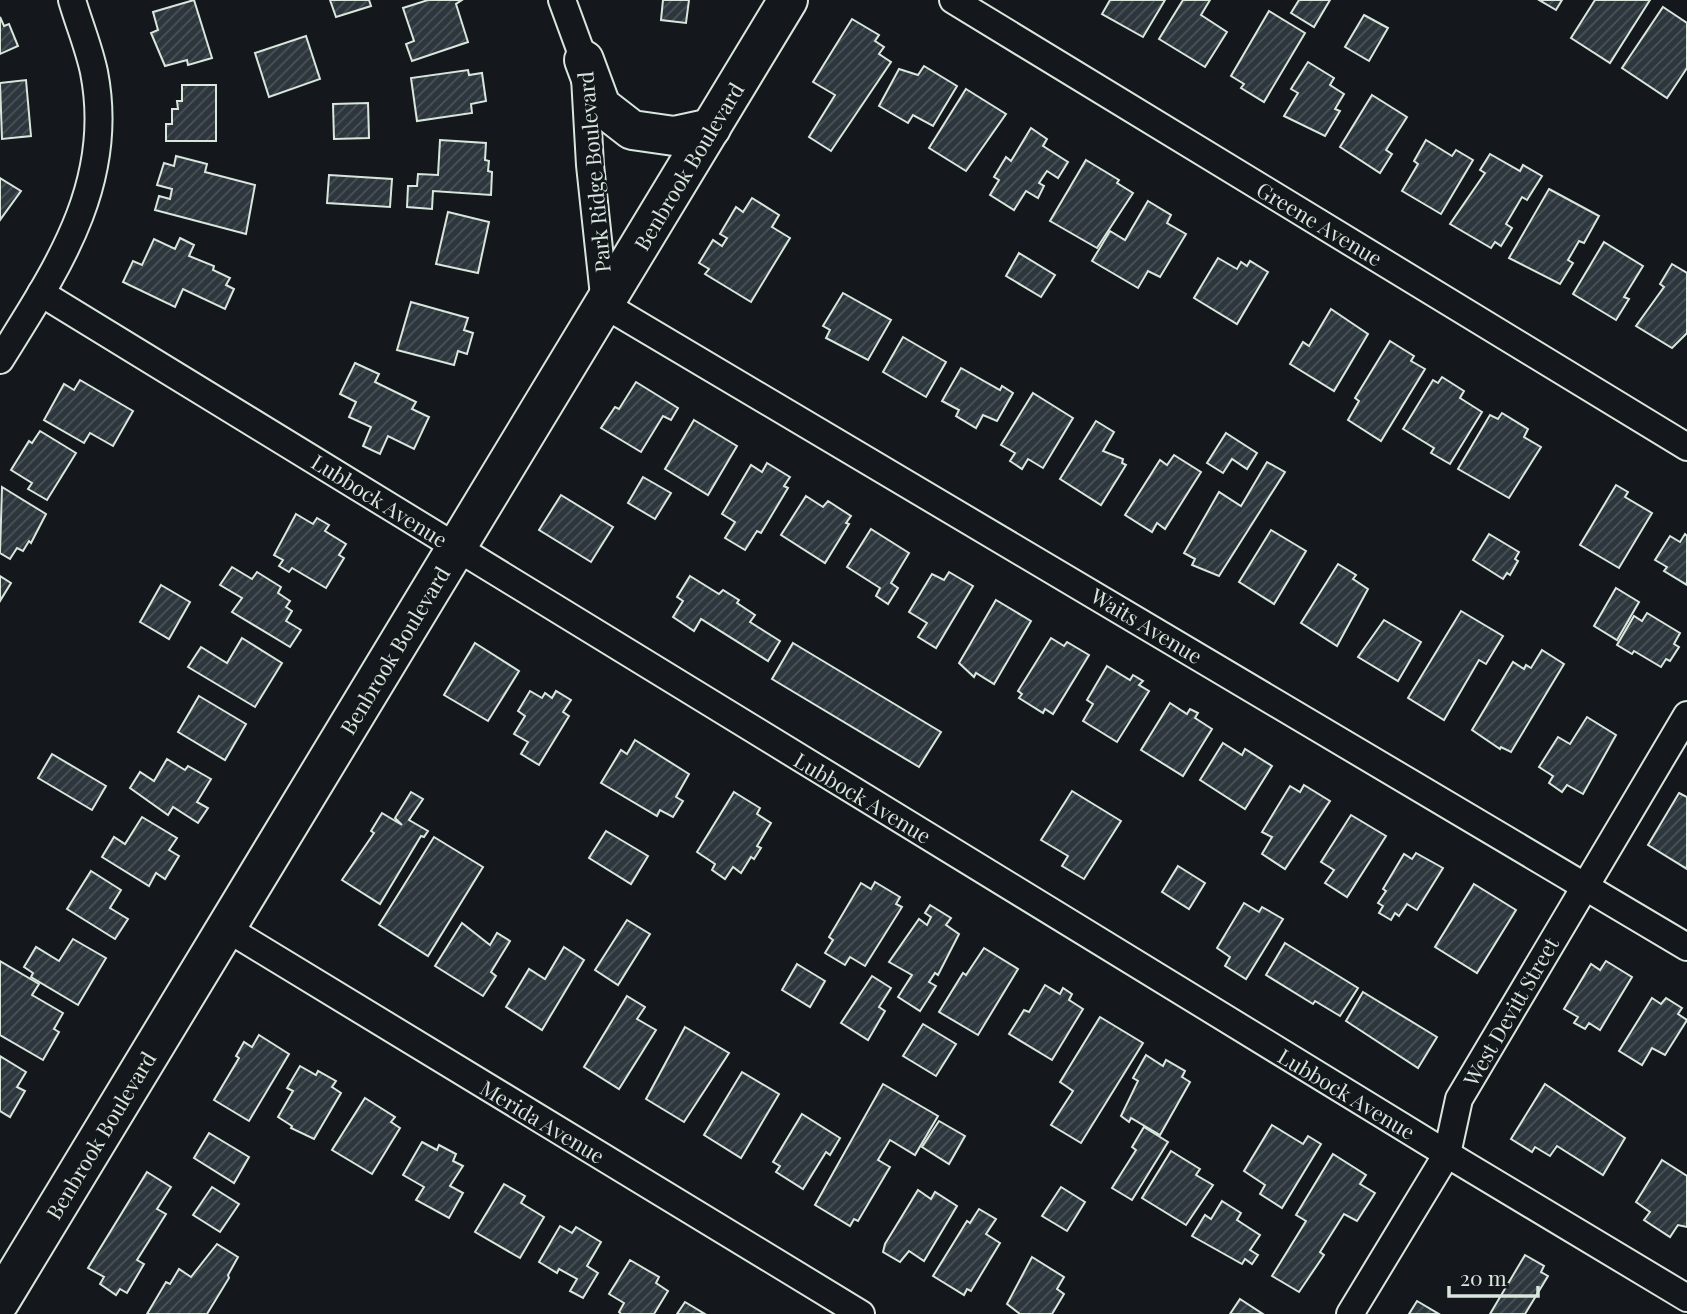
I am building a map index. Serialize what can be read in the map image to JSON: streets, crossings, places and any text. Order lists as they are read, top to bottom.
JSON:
{
  "streets": {
    "street": [
      "Benbrook Boulevard",
      "Park Ridge Boulevard",
      "Greene Avenue",
      "Lubbock Avenue",
      "Waits Avenue",
      "West Devitt Street",
      "Merida Avenue"
    ]
  },
  "crossings": [
    ["Benbrook Boulevard", "Park Ridge Boulevard"],
    ["Benbrook Boulevard", "Lubbock Avenue"],
    ["Benbrook Boulevard", "Waits Avenue"],
    ["Benbrook Boulevard", "Merida Avenue"],
    ["Park Ridge Boulevard", "Waits Avenue"],
    ["Lubbock Avenue", "West Devitt Street"],
    ["Waits Avenue", "West Devitt Street"]
  ],
  "scale_bar": "20 m"
}
